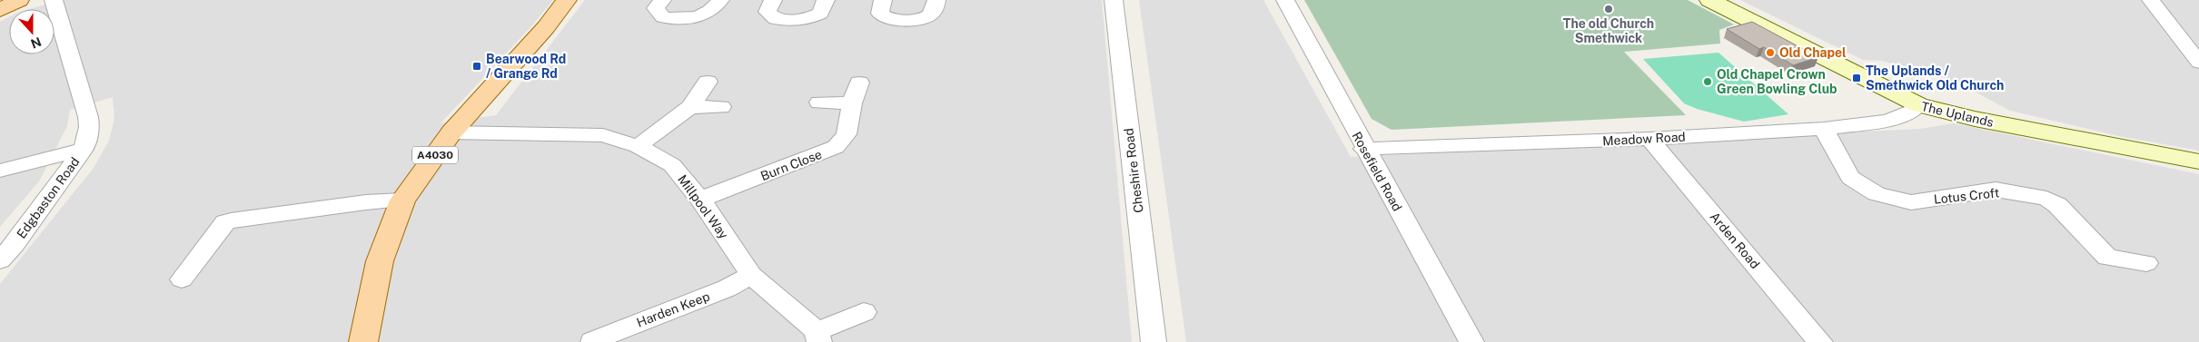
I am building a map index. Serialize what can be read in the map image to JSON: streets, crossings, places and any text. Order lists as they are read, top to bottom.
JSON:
{
  "streets": {
    "main road": ["A4030"],
    "street": [
      "The Uplands",
      "Meadow Road",
      "Burn Close",
      "Cheshire Road",
      "Rosefield Road",
      "Lotus Croft",
      "Edgbaston Road",
      "Millpool Way",
      "Arden Road",
      "Harden Keep"
    ]
  },
  "crossings": [
    ["The Uplands", "Meadow Road"],
    ["Meadow Road", "Rosefield Road"],
    ["Meadow Road", "Lotus Croft"],
    ["Meadow Road", "Arden Road"],
    ["A4030", "Millpool Way"],
    ["Burn Close", "Millpool Way"],
    ["Millpool Way", "Harden Keep"]
  ],
  "places": {
    "other": ["The old Church Smethwick", "Old Chapel", "Old Chapel Crown Green Bowling Club"],
    "transit": ["Bearwood Rd / Grange Rd", "The Uplands / Smethwick Old Church"]
  },
  "north": "bottom"
}
